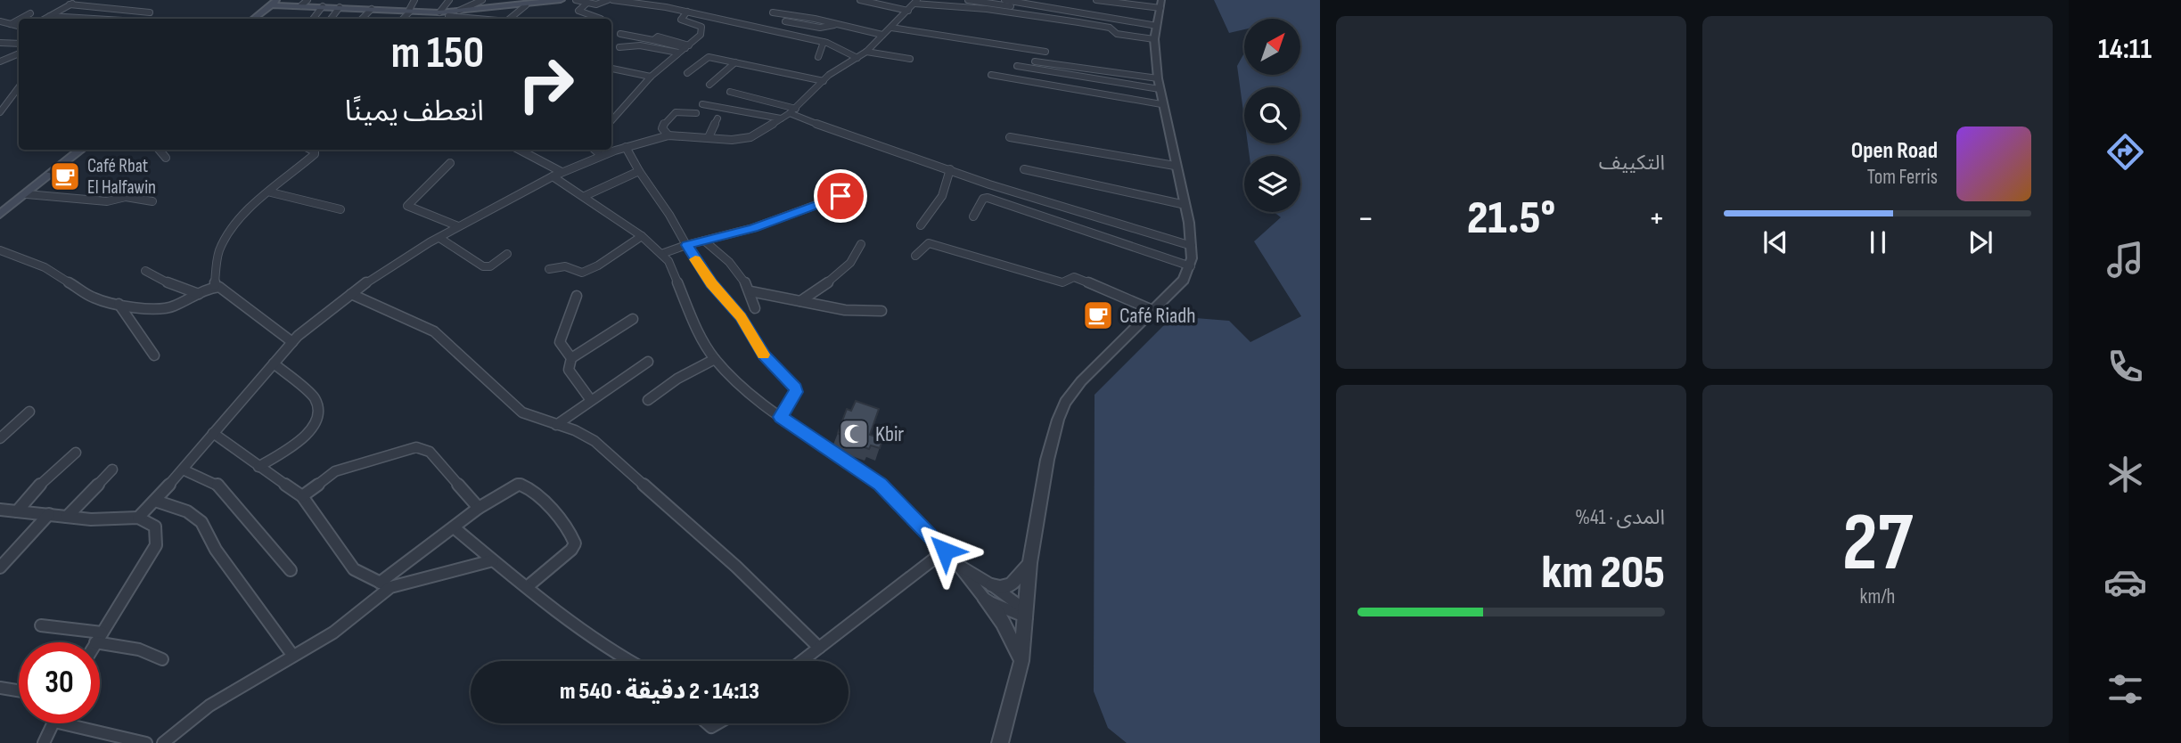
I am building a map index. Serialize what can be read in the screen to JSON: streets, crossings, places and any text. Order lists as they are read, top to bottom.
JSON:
{
  "places": {
    "cafe": ["Café Rbat El Halfawin", "Café Riadh"],
    "mosque": ["Kbir"]
  },
  "north": "top right",
  "page": {
    "tabs": "14:11",
    "tile": [
      "التكييف",
      ["27", "km/h"],
      ["المدى · 41%", "205 km"]
    ],
    "turn": ["150 m", "انعطف يمينًا"],
    "song": ["Open Road", "Tom Ferris"],
    "heat": ["−", "21.5°", "+"],
    "limit": "30",
    "trip": "14:13 · 2 دقيقة · 540 m"
  }
}
